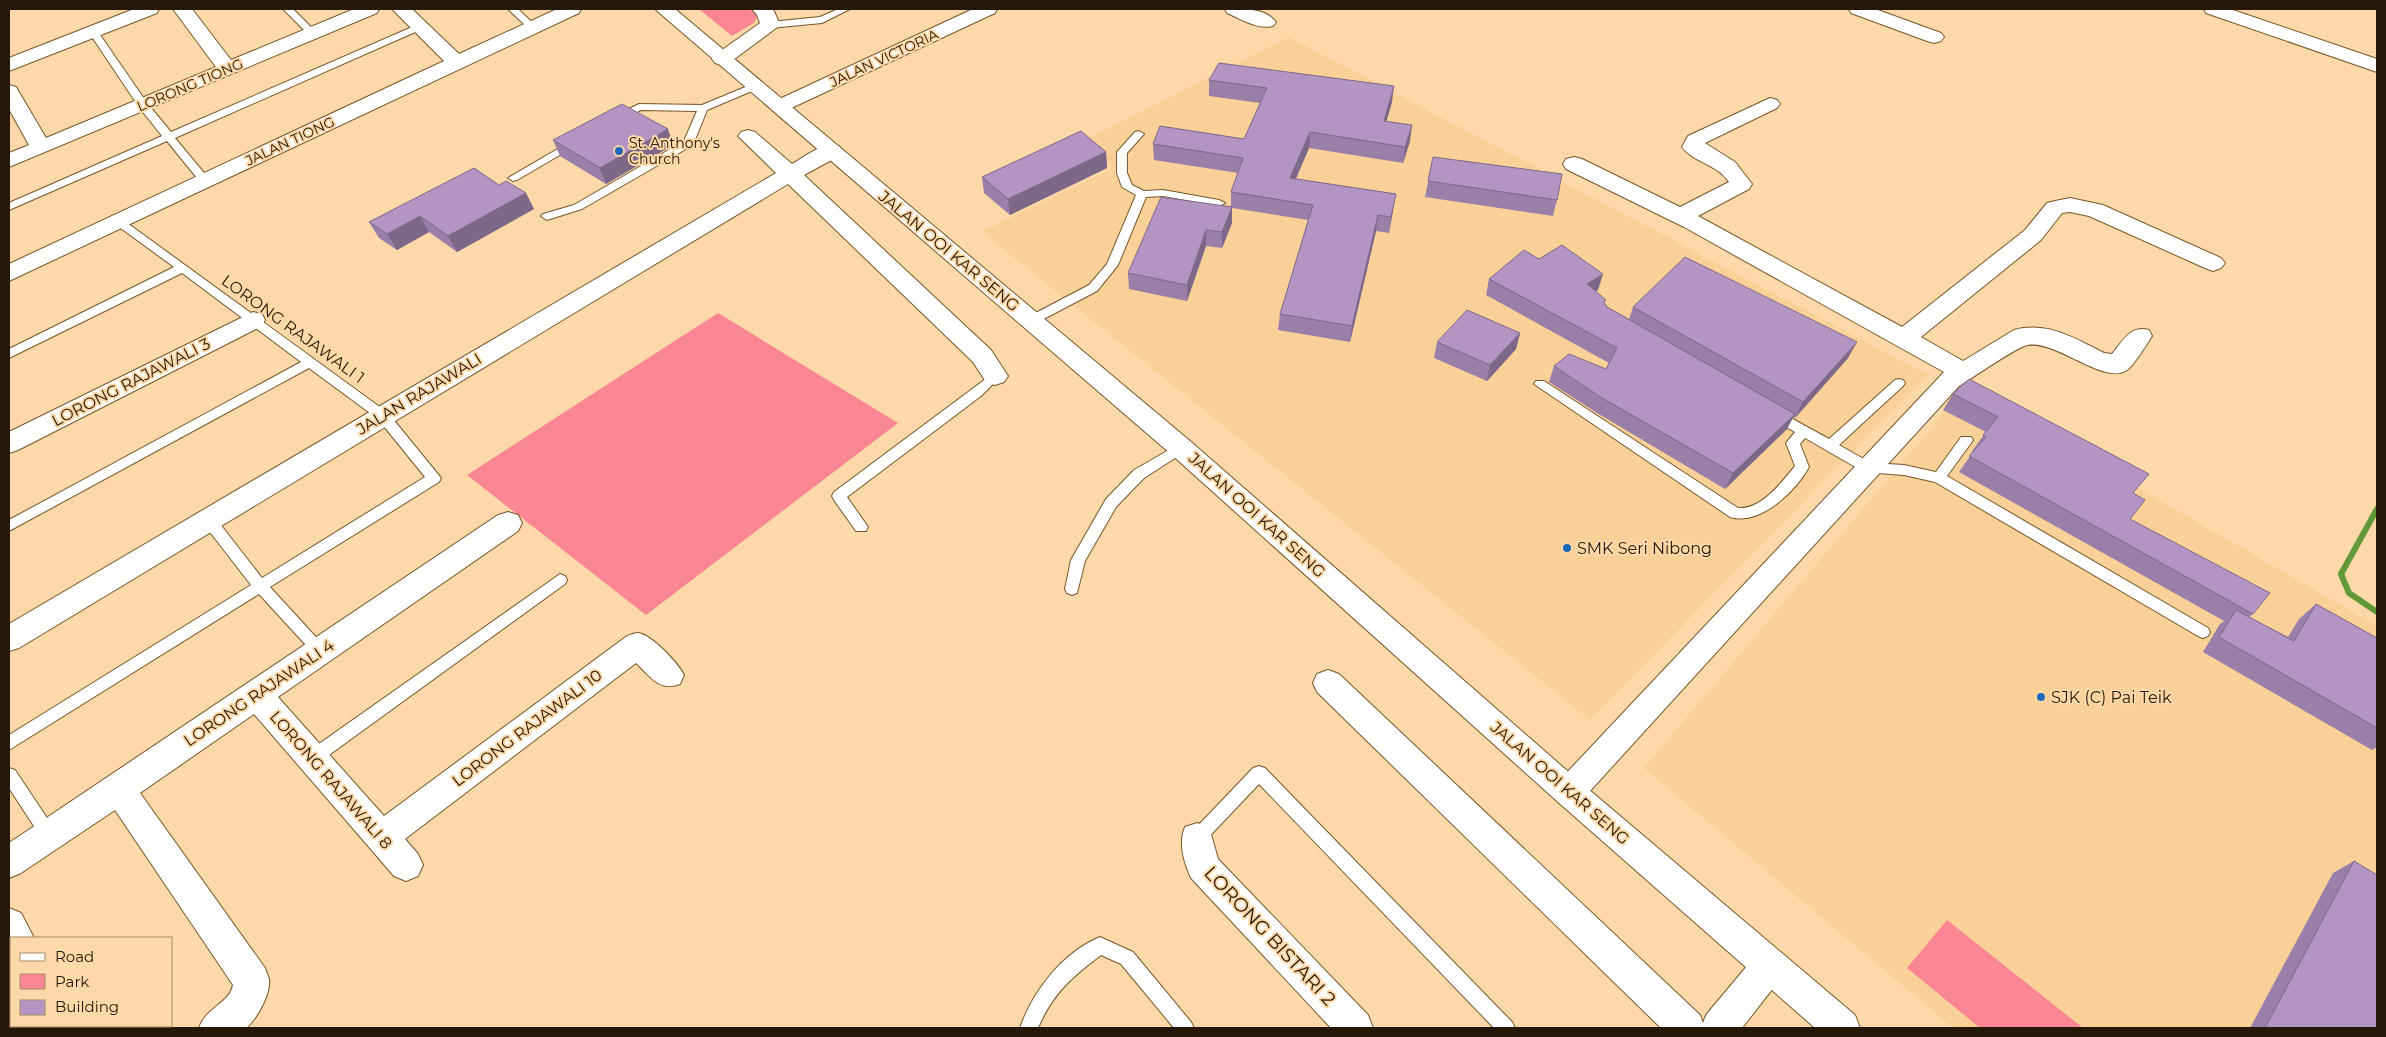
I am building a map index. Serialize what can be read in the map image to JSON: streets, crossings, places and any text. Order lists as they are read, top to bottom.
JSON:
{
  "streets": {
    "street": [
      "JALAN VICTORIA",
      "LORONG TIONG",
      "JALAN TIONG",
      "JALAN OOI KAR SENG",
      "LORONG RAJAWALI 3",
      "JALAN RAJAWALI",
      "LORONG RAJAWALI 4",
      "LORONG RAJAWALI 10",
      "LORONG RAJAWALI 8",
      "LORONG BISTARI 2"
    ],
    "lane": ["LORONG RAJAWALI 1"]
  },
  "crossings": [
    ["JALAN VICTORIA", "JALAN OOI KAR SENG"],
    ["JALAN TIONG", "LORONG RAJAWALI 1"],
    ["JALAN OOI KAR SENG", "JALAN RAJAWALI"],
    ["LORONG RAJAWALI 1", "LORONG RAJAWALI 3"],
    ["LORONG RAJAWALI 1", "JALAN RAJAWALI"],
    ["LORONG RAJAWALI 4", "LORONG RAJAWALI 8"],
    ["LORONG RAJAWALI 10", "LORONG RAJAWALI 8"]
  ],
  "places": ["St. Anthony's Church", "SMK Seri Nibong", "SJK (C) Pai Teik"],
  "legend": ["Road", "Park", "Building"]
}
